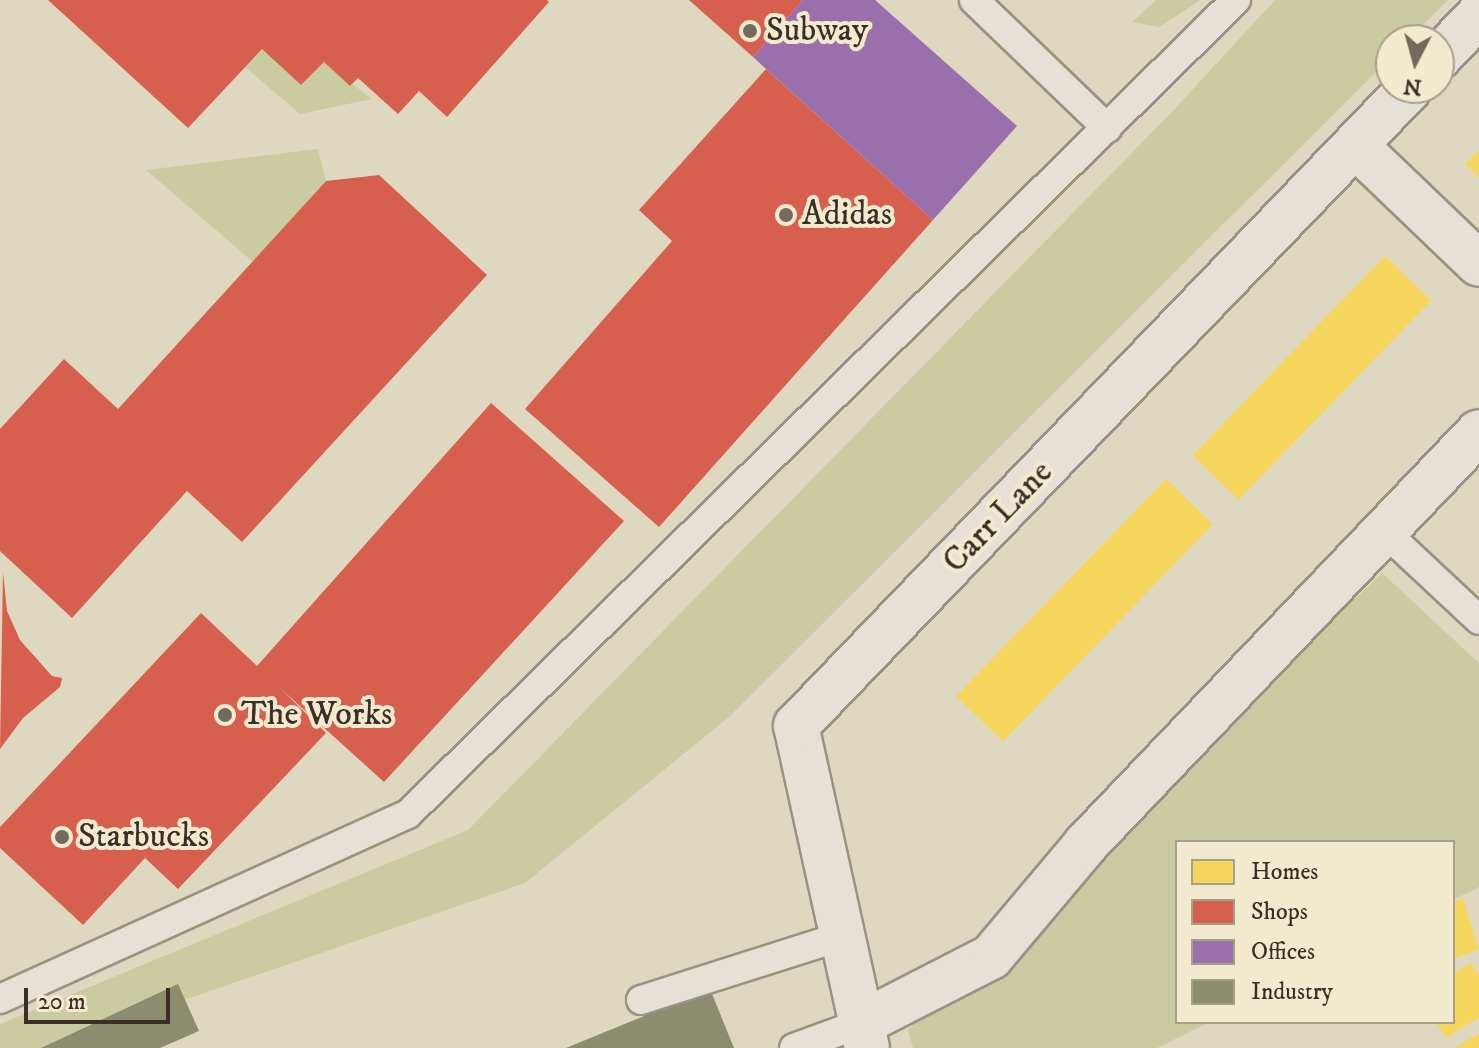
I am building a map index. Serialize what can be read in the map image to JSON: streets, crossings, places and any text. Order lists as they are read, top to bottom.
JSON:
{
  "streets": {
    "street": ["Carr Lane"]
  },
  "places": [
    "Subway",
    "Adidas",
    "The Works",
    "Starbucks"
  ],
  "legend": [
    "Homes",
    "Shops",
    "Offices",
    "Industry"
  ],
  "scale_bar": "20 m",
  "north": "bottom"
}
